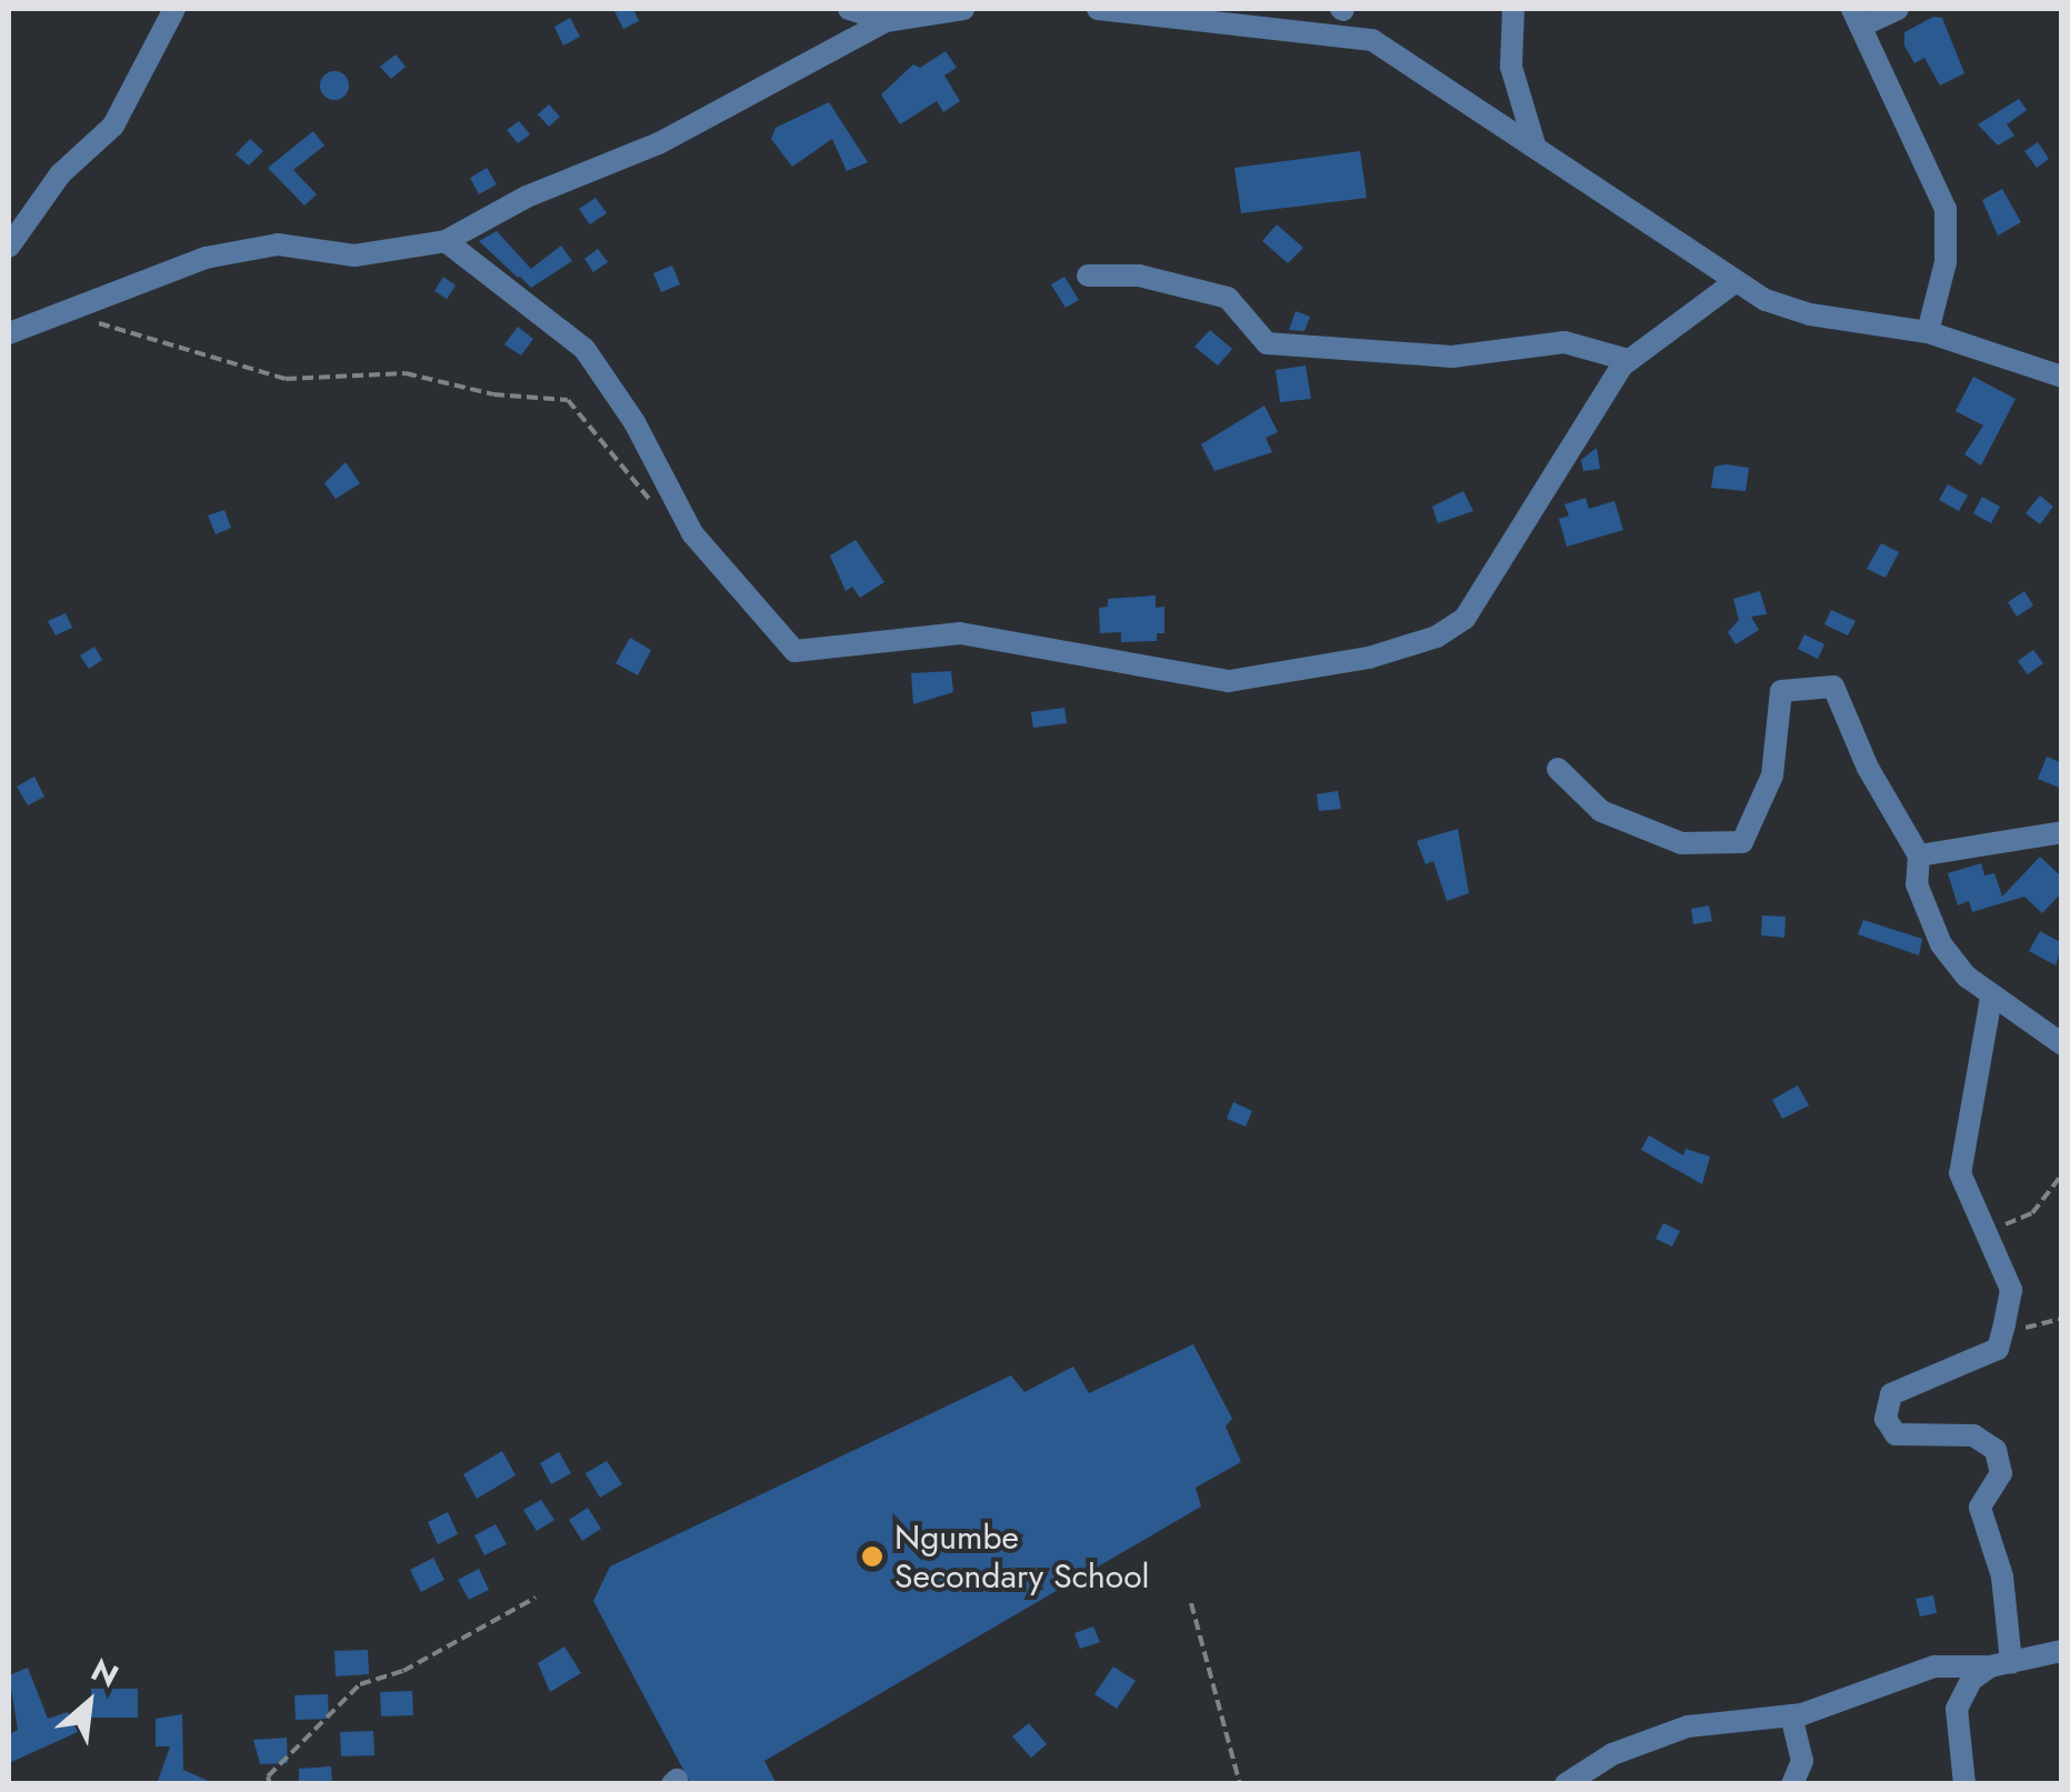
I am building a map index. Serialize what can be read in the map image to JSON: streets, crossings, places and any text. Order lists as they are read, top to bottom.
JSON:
{
  "places": ["Ngumbe Secondary School"],
  "north": "top right"
}
